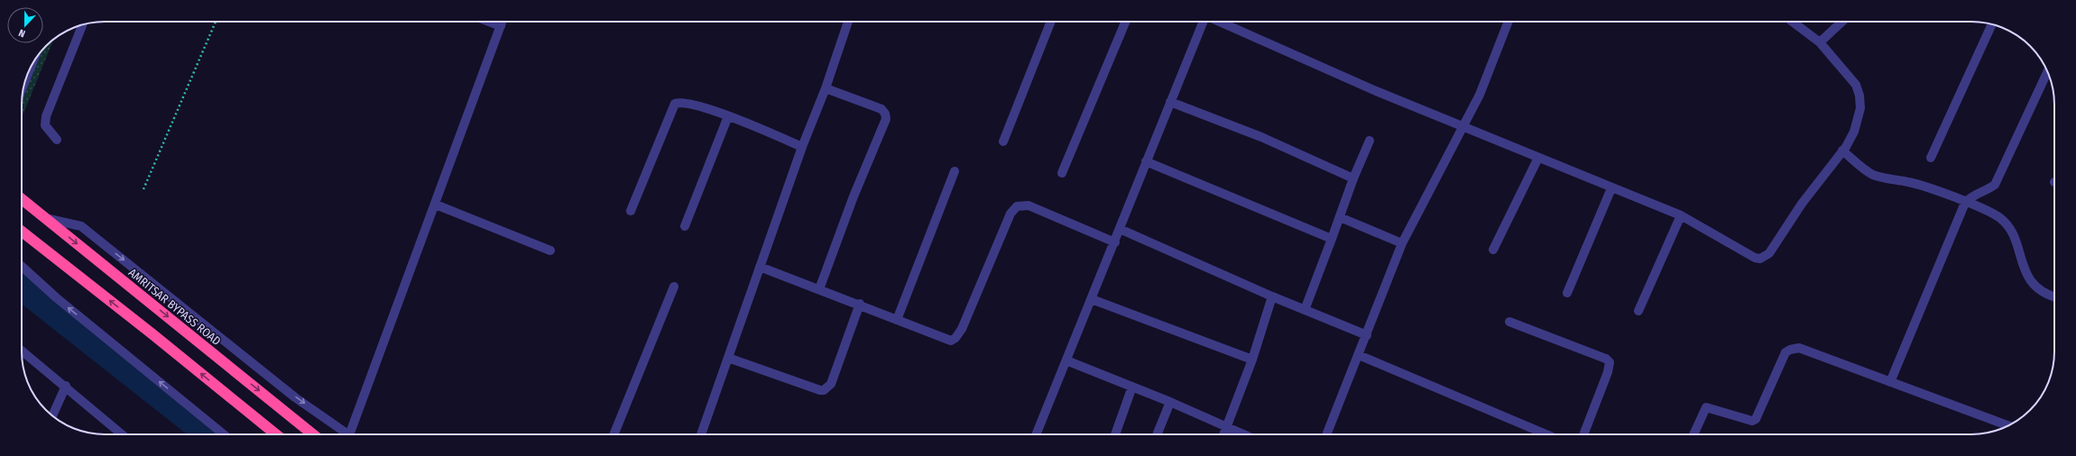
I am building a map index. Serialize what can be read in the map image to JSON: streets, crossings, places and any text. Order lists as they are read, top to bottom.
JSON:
{
  "streets": {
    "highway": ["AMRITSAR BYPASS ROAD"]
  },
  "north": "bottom"
}
